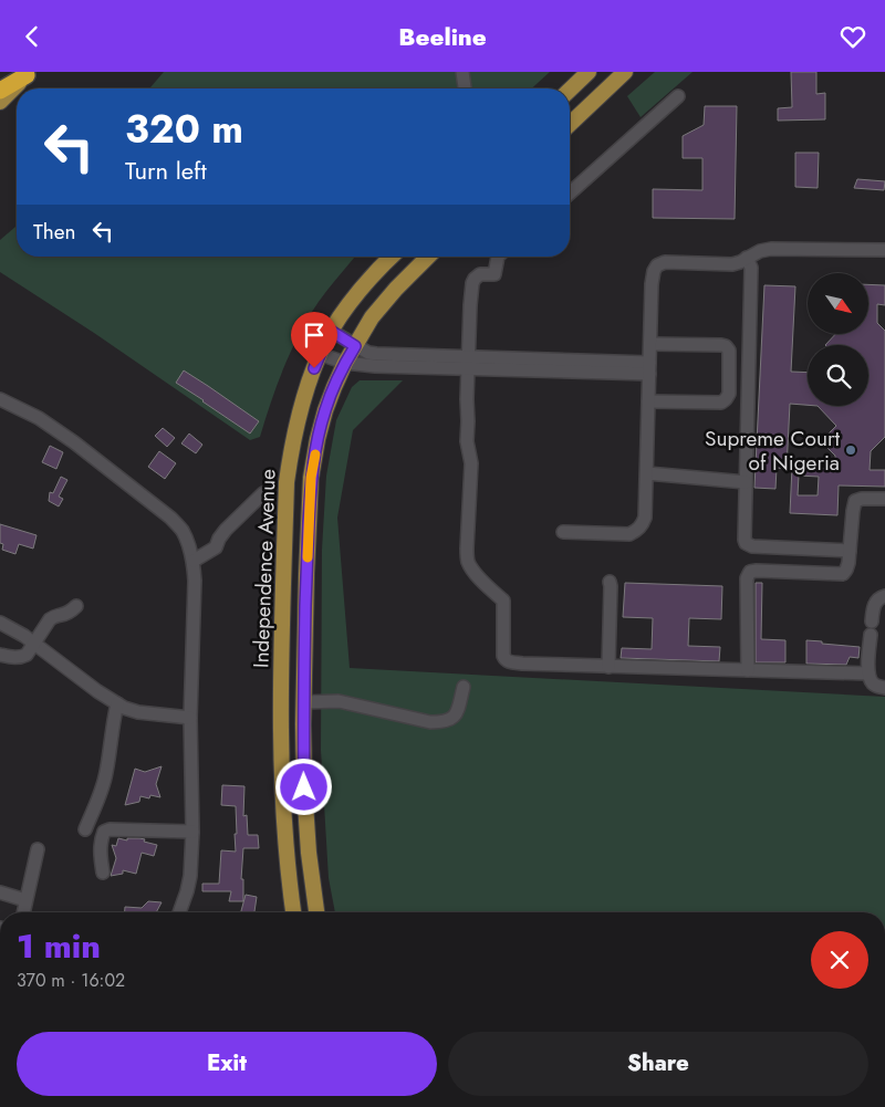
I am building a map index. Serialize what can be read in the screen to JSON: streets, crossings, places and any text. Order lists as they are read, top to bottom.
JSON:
{
  "streets": {
    "main road": ["Independence Avenue"]
  },
  "places": ["Supreme Court of Nigeria"],
  "north": "bottom right",
  "page": {
    "header": "Beeline",
    "turn": ["320 m", "Turn left"],
    "then": "Then",
    "heading": ["1 min", "370 m · 16:02"],
    "buttons": ["Exit", "Share"]
  }
}
